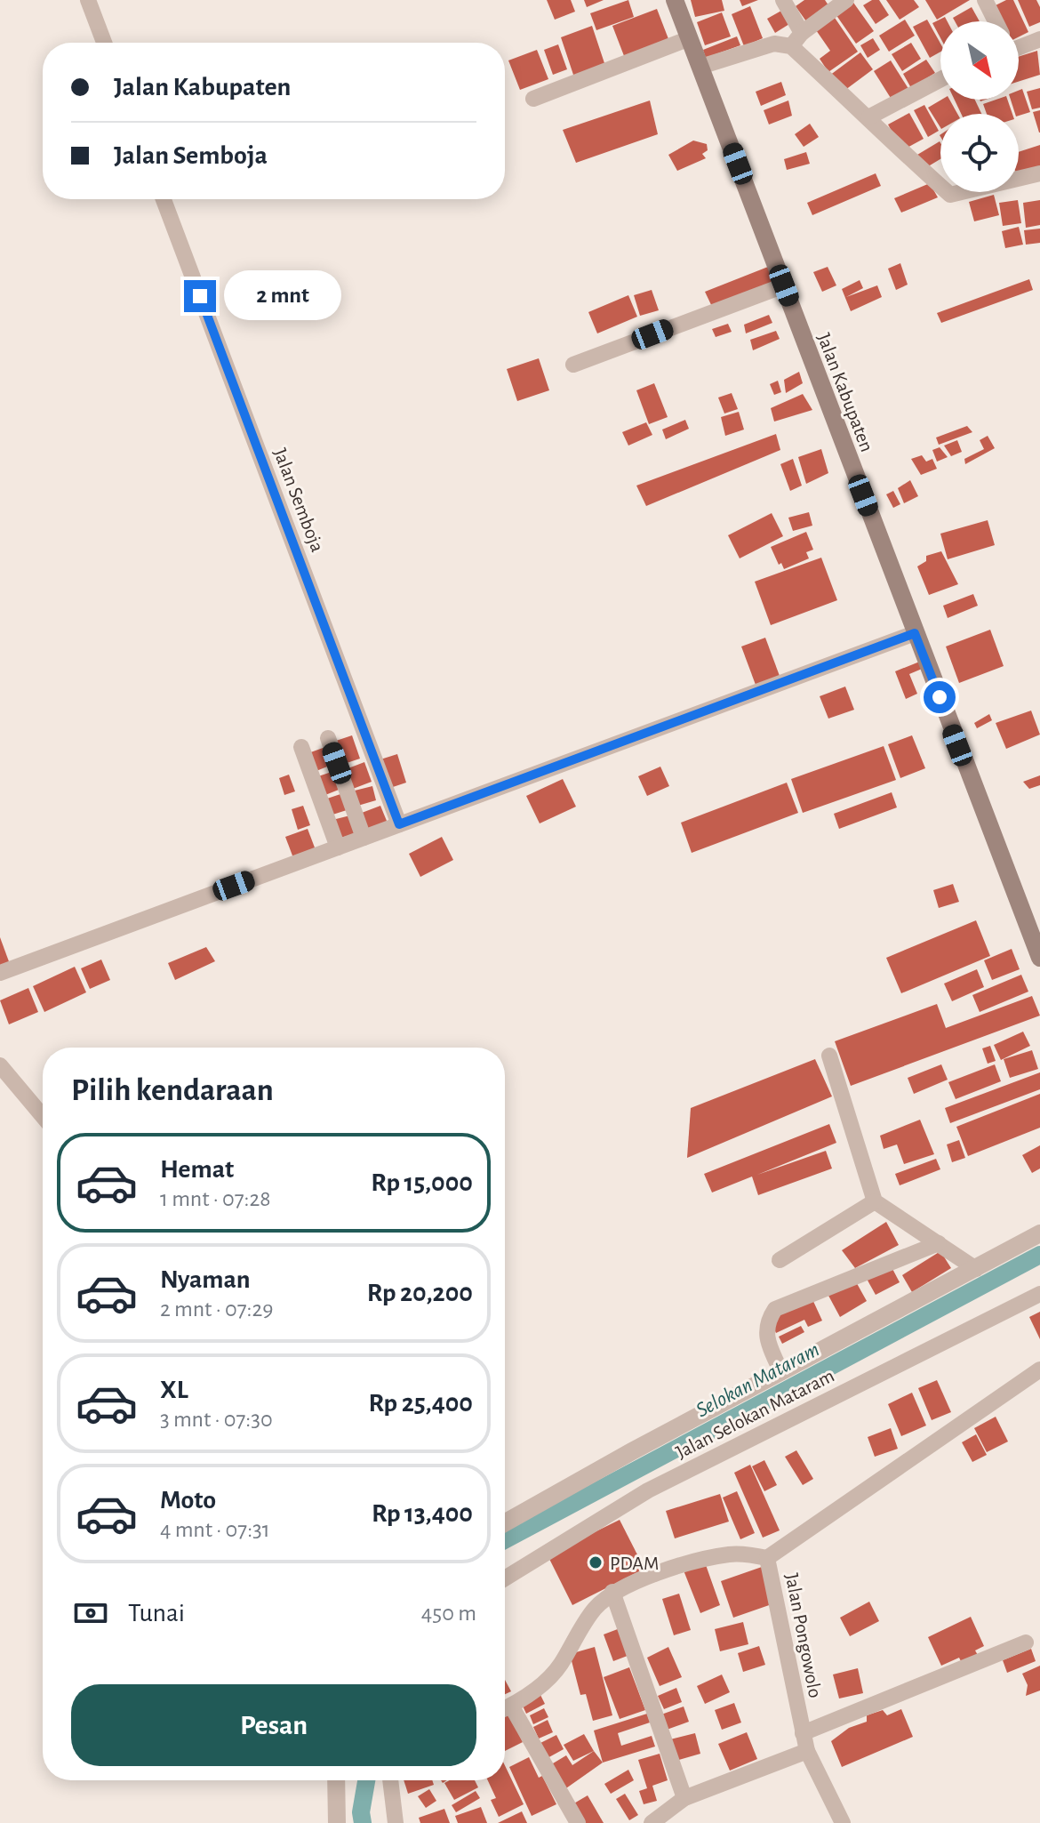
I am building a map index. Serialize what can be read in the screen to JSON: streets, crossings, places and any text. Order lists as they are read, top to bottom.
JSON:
{
  "streets": {
    "main road": ["Jalan Kabupaten"],
    "street": ["Jalan Semboja", "Jalan Selokan Mataram", "Jalan Pongowolo"]
  },
  "water": ["Selokan Mataram"],
  "places": ["PDAM"],
  "north": "bottom right",
  "page": {
    "banner": ["Jalan Kabupaten", "Jalan Semboja"],
    "bubble": "2 mnt",
    "heading": "Pilih kendaraan",
    "list": [
      {
        "name": "Hemat",
        "note": "1 mnt · 07:28",
        "value": "Rp 15,000"
      },
      {
        "name": "Nyaman",
        "note": "2 mnt · 07:29",
        "value": "Rp 20,200"
      },
      {
        "name": "XL",
        "note": "3 mnt · 07:30",
        "value": "Rp 25,400"
      },
      {
        "name": "Moto",
        "note": "4 mnt · 07:31",
        "value": "Rp 13,400"
      }
    ],
    "pay": ["Tunai", "450 m"],
    "buttons": "Pesan"
  }
}
